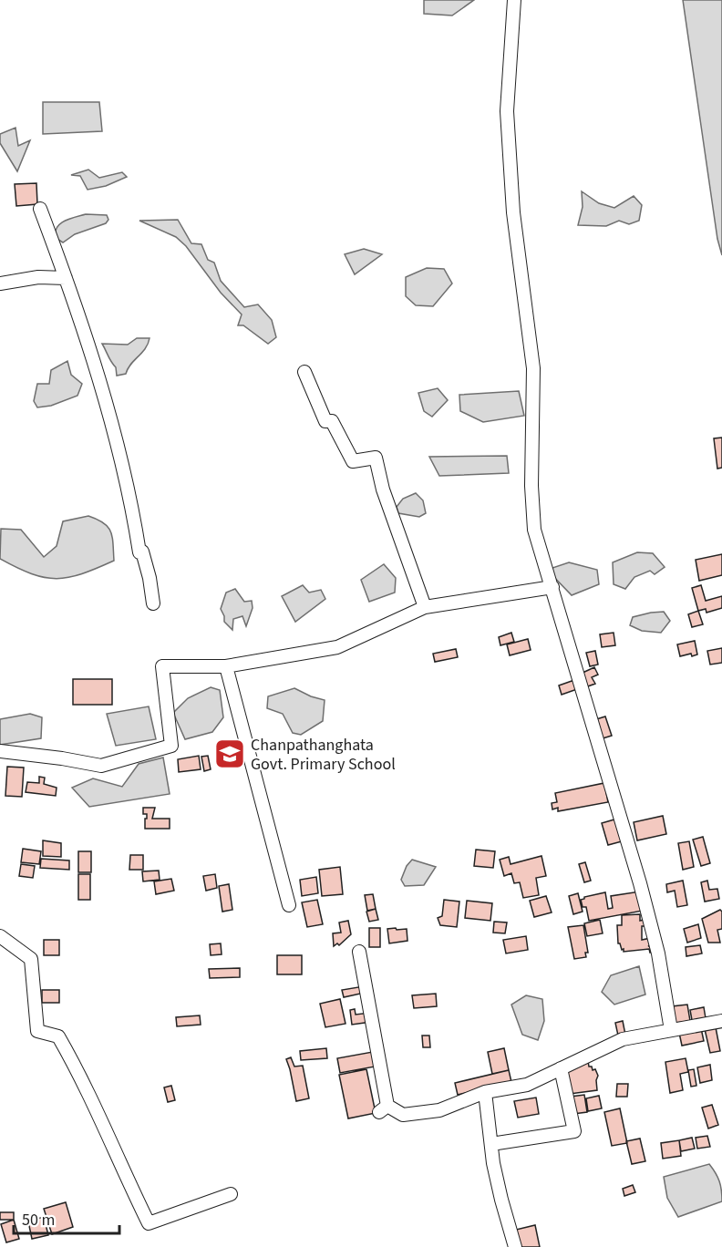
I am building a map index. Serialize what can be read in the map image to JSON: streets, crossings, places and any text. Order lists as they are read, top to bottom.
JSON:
{
  "places": {
    "school or university": ["Chanpathanghata Govt. Primary School"]
  },
  "scale_bar": "50 m"
}
